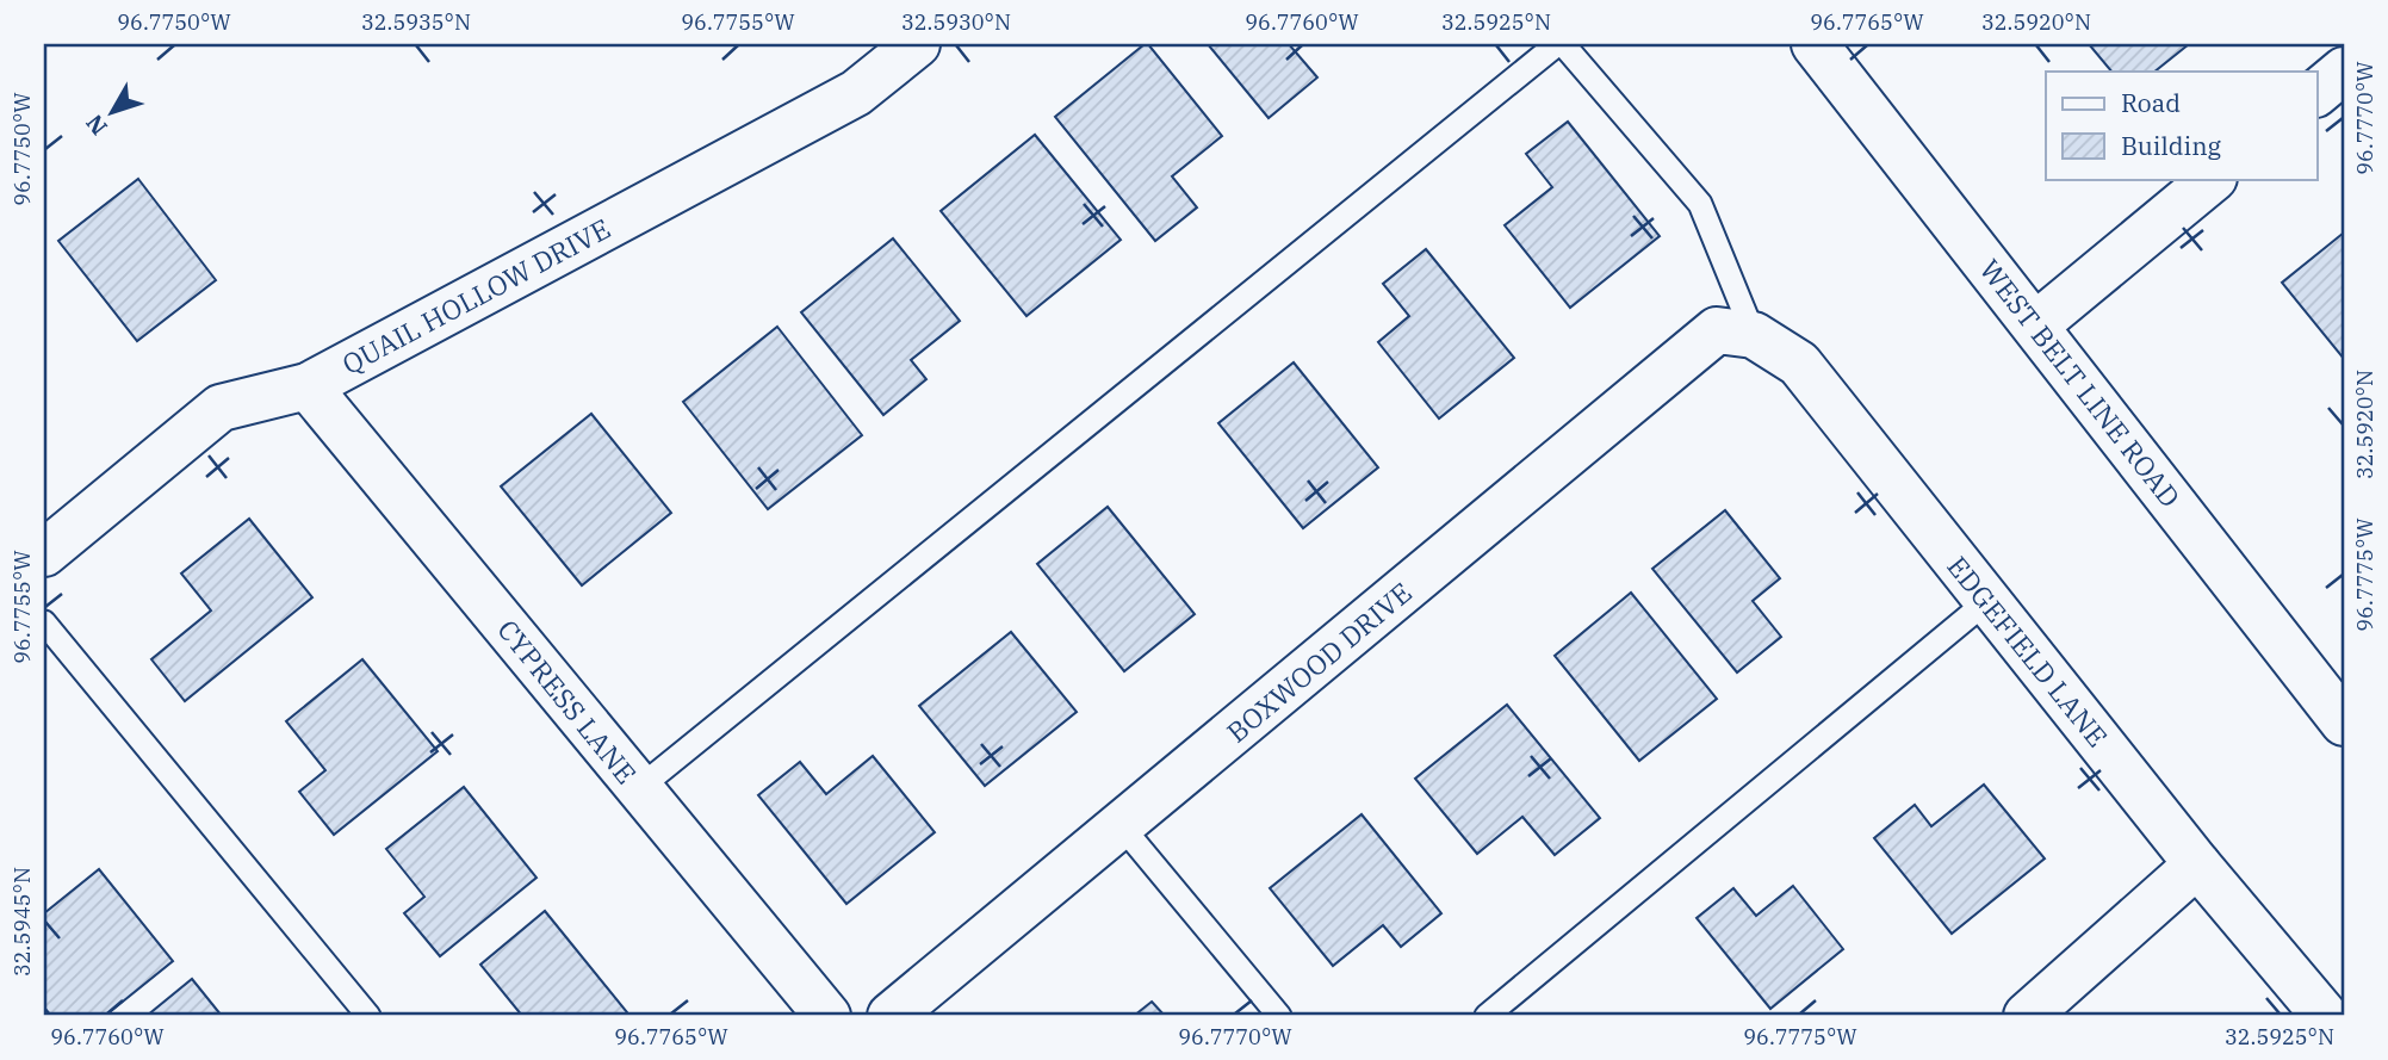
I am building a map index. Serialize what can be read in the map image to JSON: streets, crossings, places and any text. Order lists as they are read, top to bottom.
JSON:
{
  "streets": {
    "street": [
      "QUAIL HOLLOW DRIVE",
      "WEST BELT LINE ROAD",
      "EDGEFIELD LANE",
      "BOXWOOD DRIVE",
      "CYPRESS LANE"
    ]
  },
  "crossings": [
    ["QUAIL HOLLOW DRIVE", "CYPRESS LANE"],
    ["EDGEFIELD LANE", "BOXWOOD DRIVE"]
  ],
  "legend": ["Road", "Building"],
  "north": "bottom left",
  "coordinates": [
    "96.7750°W",
    "32.5935°N",
    "96.7755°W",
    "32.5930°N",
    "96.7760°W",
    "32.5925°N",
    "96.7765°W",
    "32.5920°N",
    "96.7770°W",
    "96.7775°W",
    "32.5945°N"
  ]
}
